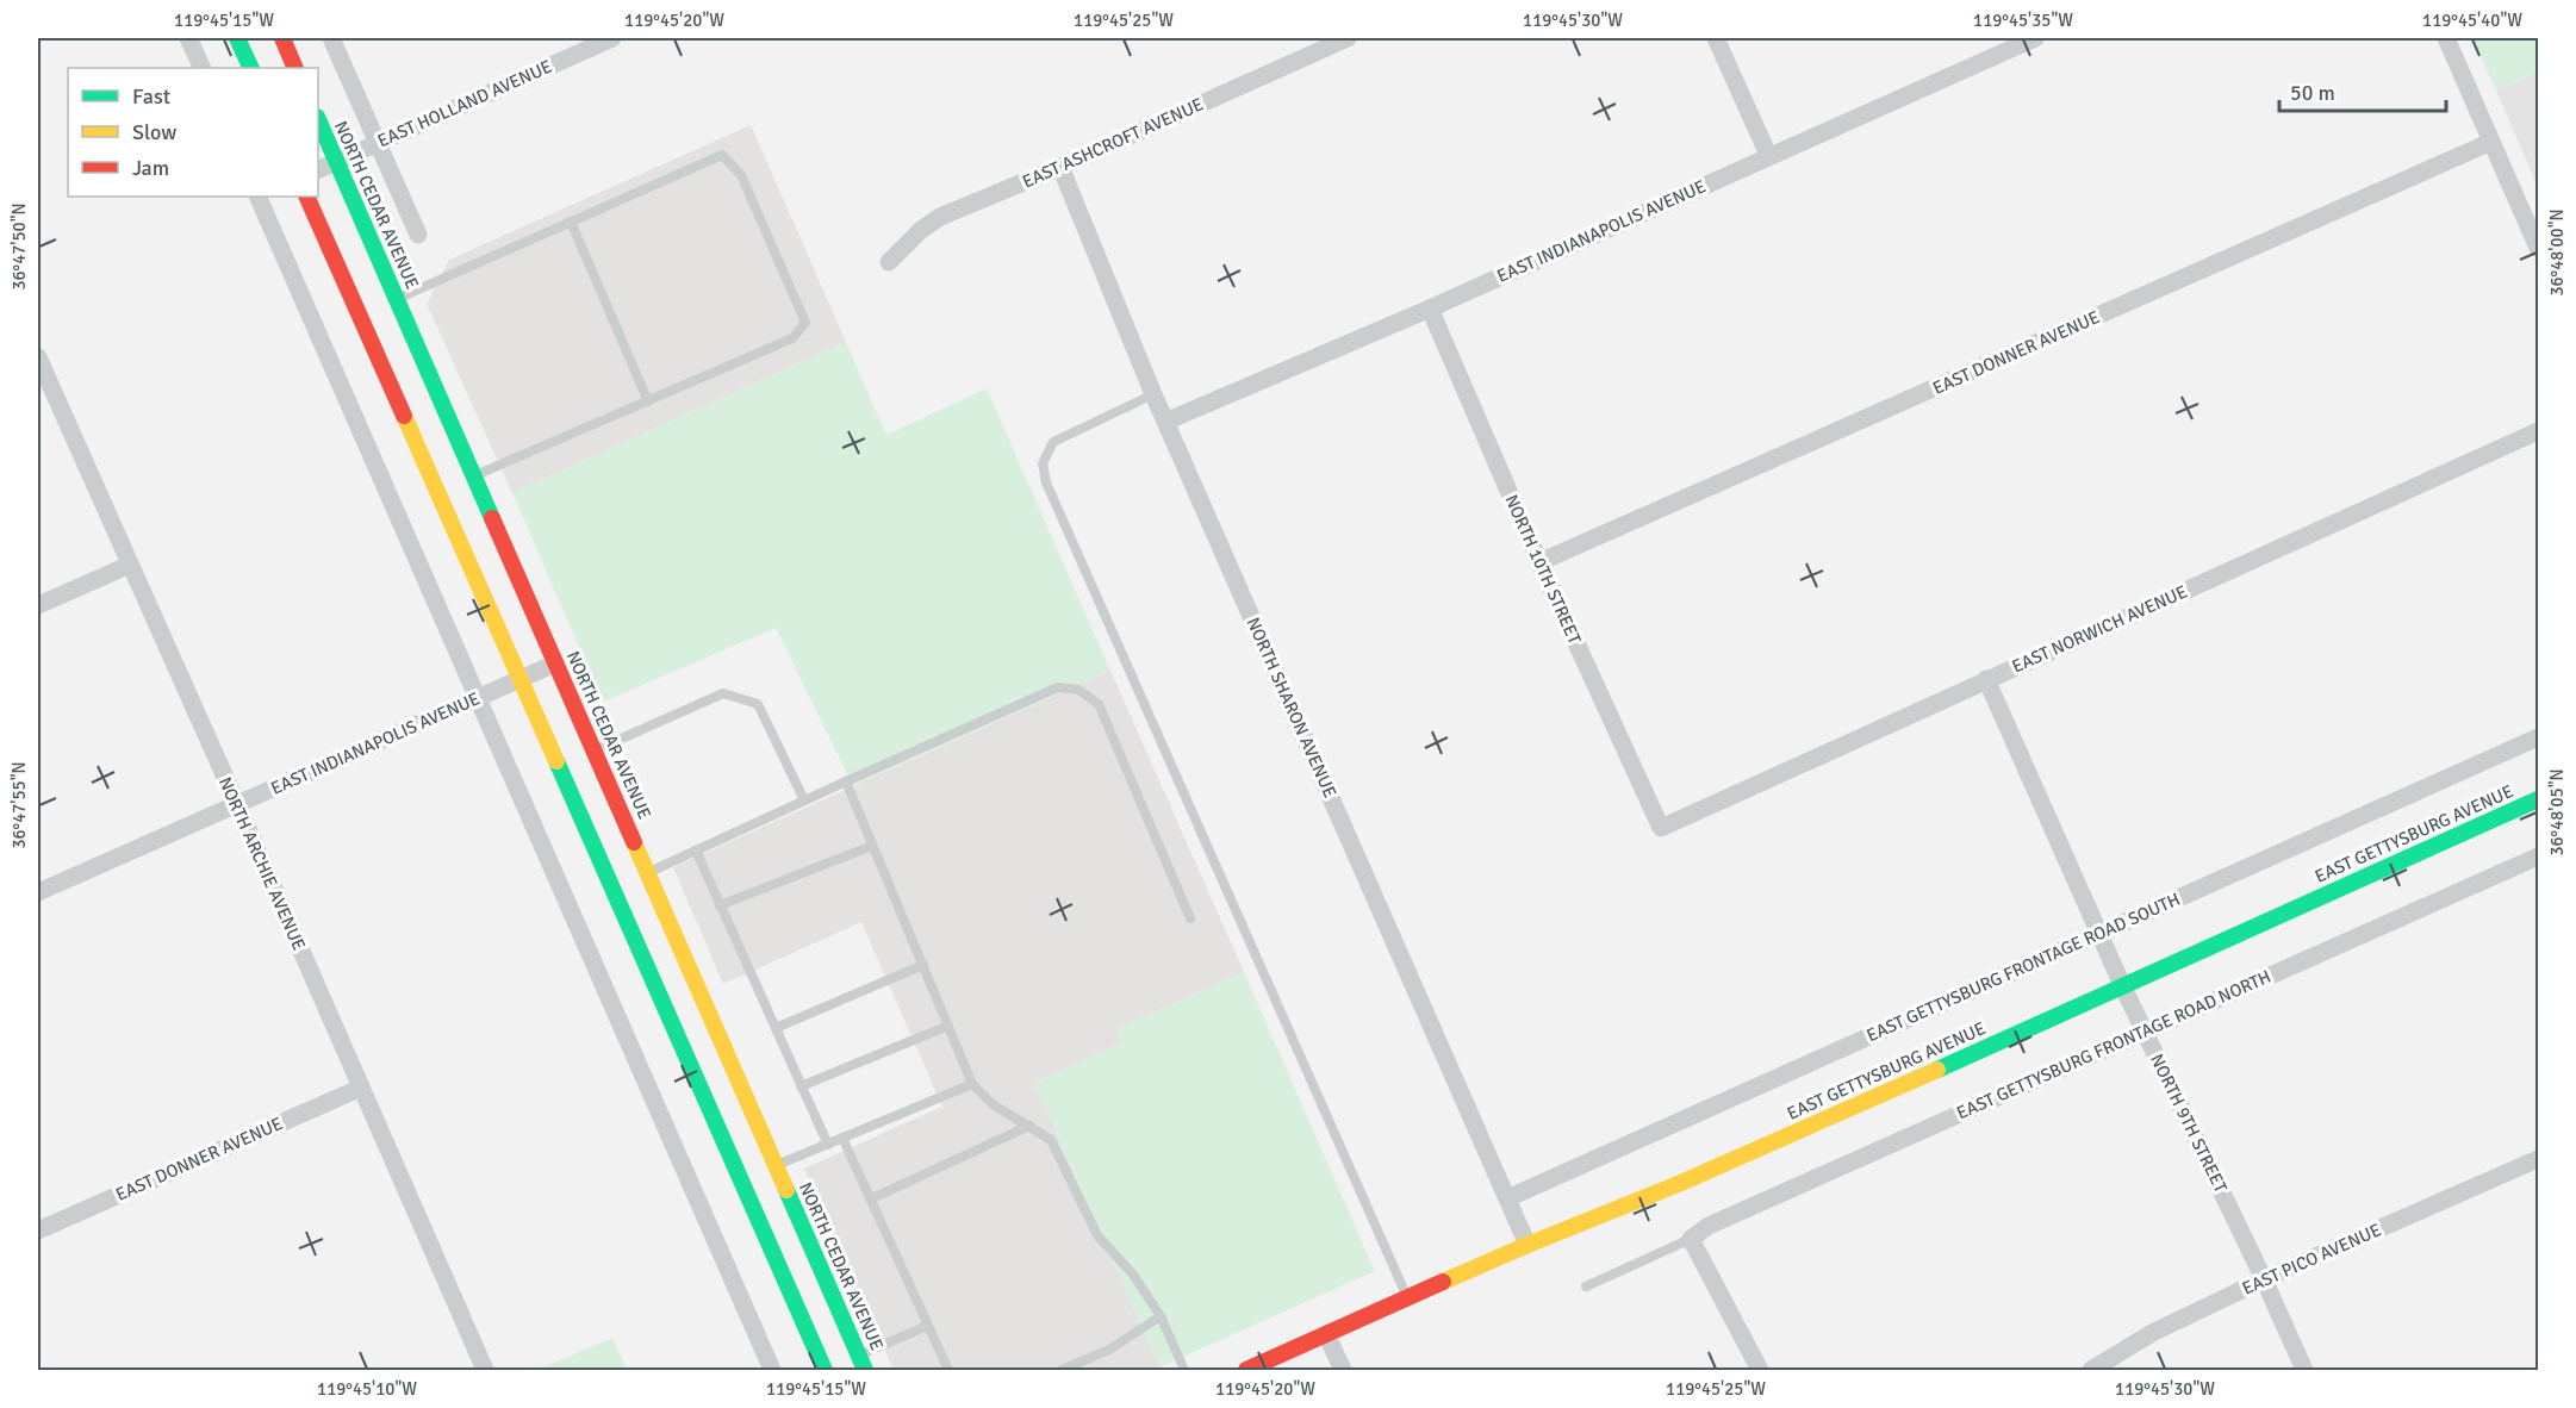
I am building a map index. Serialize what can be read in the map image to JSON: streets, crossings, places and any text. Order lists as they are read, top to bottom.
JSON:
{
  "streets": {
    "main road": ["NORTH CEDAR AVENUE", "EAST GETTYSBURG AVENUE"],
    "street": [
      "EAST HOLLAND AVENUE",
      "EAST ASHCROFT AVENUE",
      "EAST INDIANAPOLIS AVENUE",
      "EAST DONNER AVENUE",
      "NORTH 10TH STREET",
      "EAST NORWICH AVENUE",
      "NORTH SHARON AVENUE",
      "NORTH ARCHIE AVENUE",
      "EAST GETTYSBURG FRONTAGE ROAD SOUTH",
      "EAST GETTYSBURG FRONTAGE ROAD NORTH",
      "NORTH 9TH STREET",
      "EAST PICO AVENUE"
    ]
  },
  "crossings": [
    ["EAST HOLLAND AVENUE", "NORTH CEDAR AVENUE"],
    ["EAST ASHCROFT AVENUE", "NORTH SHARON AVENUE"],
    ["NORTH CEDAR AVENUE", "EAST INDIANAPOLIS AVENUE"],
    ["EAST INDIANAPOLIS AVENUE", "NORTH 10TH STREET"],
    ["EAST INDIANAPOLIS AVENUE", "NORTH SHARON AVENUE"],
    ["EAST INDIANAPOLIS AVENUE", "NORTH ARCHIE AVENUE"],
    ["EAST DONNER AVENUE", "NORTH 10TH STREET"],
    ["EAST DONNER AVENUE", "NORTH ARCHIE AVENUE"],
    ["NORTH 10TH STREET", "EAST NORWICH AVENUE"],
    ["EAST NORWICH AVENUE", "NORTH 9TH STREET"],
    ["NORTH SHARON AVENUE", "EAST GETTYSBURG AVENUE"],
    ["NORTH SHARON AVENUE", "EAST GETTYSBURG FRONTAGE ROAD SOUTH"],
    ["EAST GETTYSBURG AVENUE", "NORTH 9TH STREET"],
    ["EAST GETTYSBURG FRONTAGE ROAD SOUTH", "NORTH 9TH STREET"],
    ["EAST GETTYSBURG FRONTAGE ROAD NORTH", "NORTH 9TH STREET"],
    ["NORTH 9TH STREET", "EAST PICO AVENUE"]
  ],
  "legend": ["Fast", "Slow", "Jam"],
  "scale_bar": "50 m",
  "coordinates": [
    "119°45'15\"W",
    "119°45'20\"W",
    "119°45'25\"W",
    "119°45'30\"W",
    "119°45'35\"W",
    "119°45'40\"W",
    "36°47'50\"N",
    "36°48'00\"N",
    "36°47'55\"N",
    "36°48'05\"N",
    "119°45'10\"W"
  ]
}
